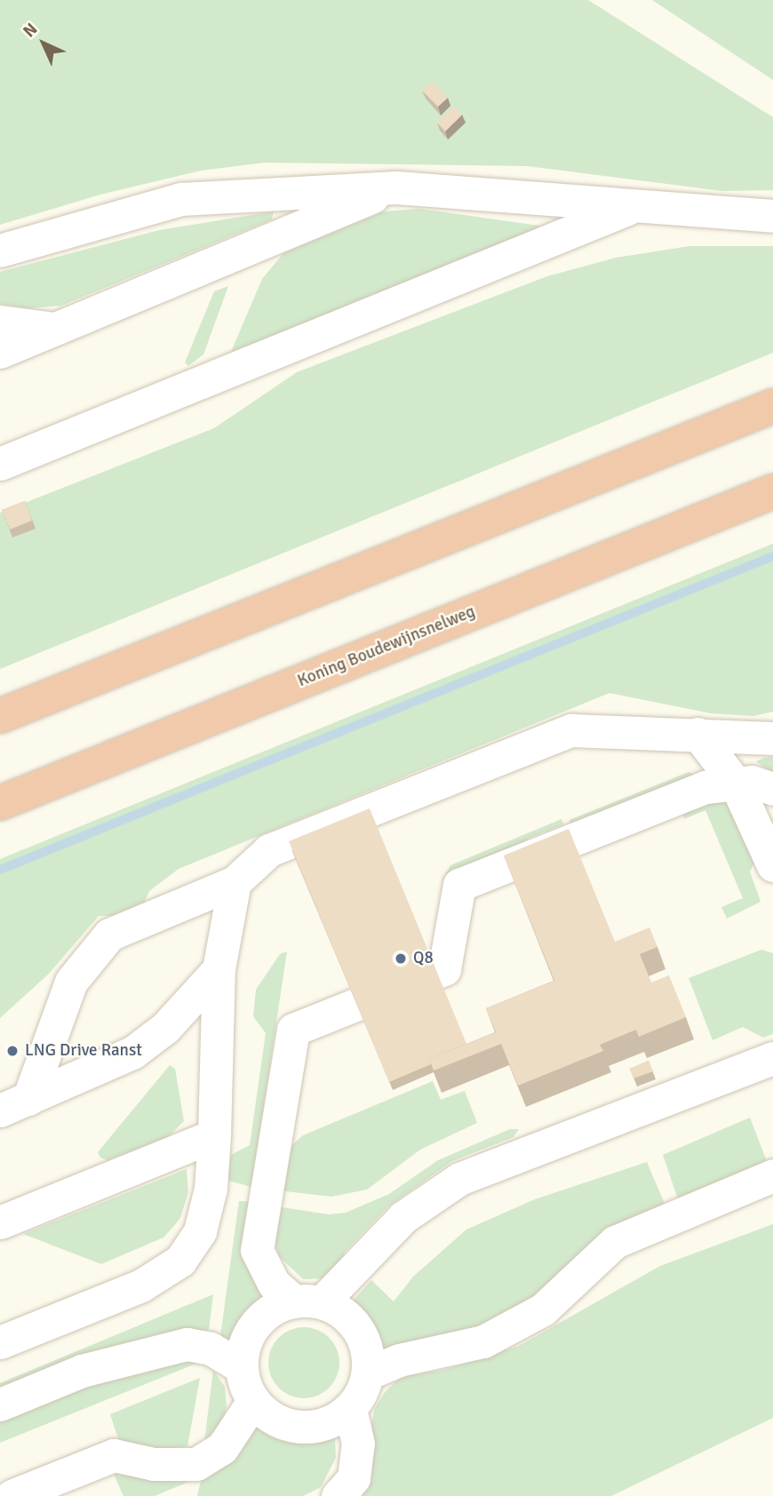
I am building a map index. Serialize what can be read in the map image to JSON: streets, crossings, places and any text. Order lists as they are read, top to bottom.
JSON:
{
  "streets": {
    "highway": ["Koning Boudewijnsnelweg"]
  },
  "places": ["Q8", "LNG Drive Ranst"],
  "north": "top left"
}
